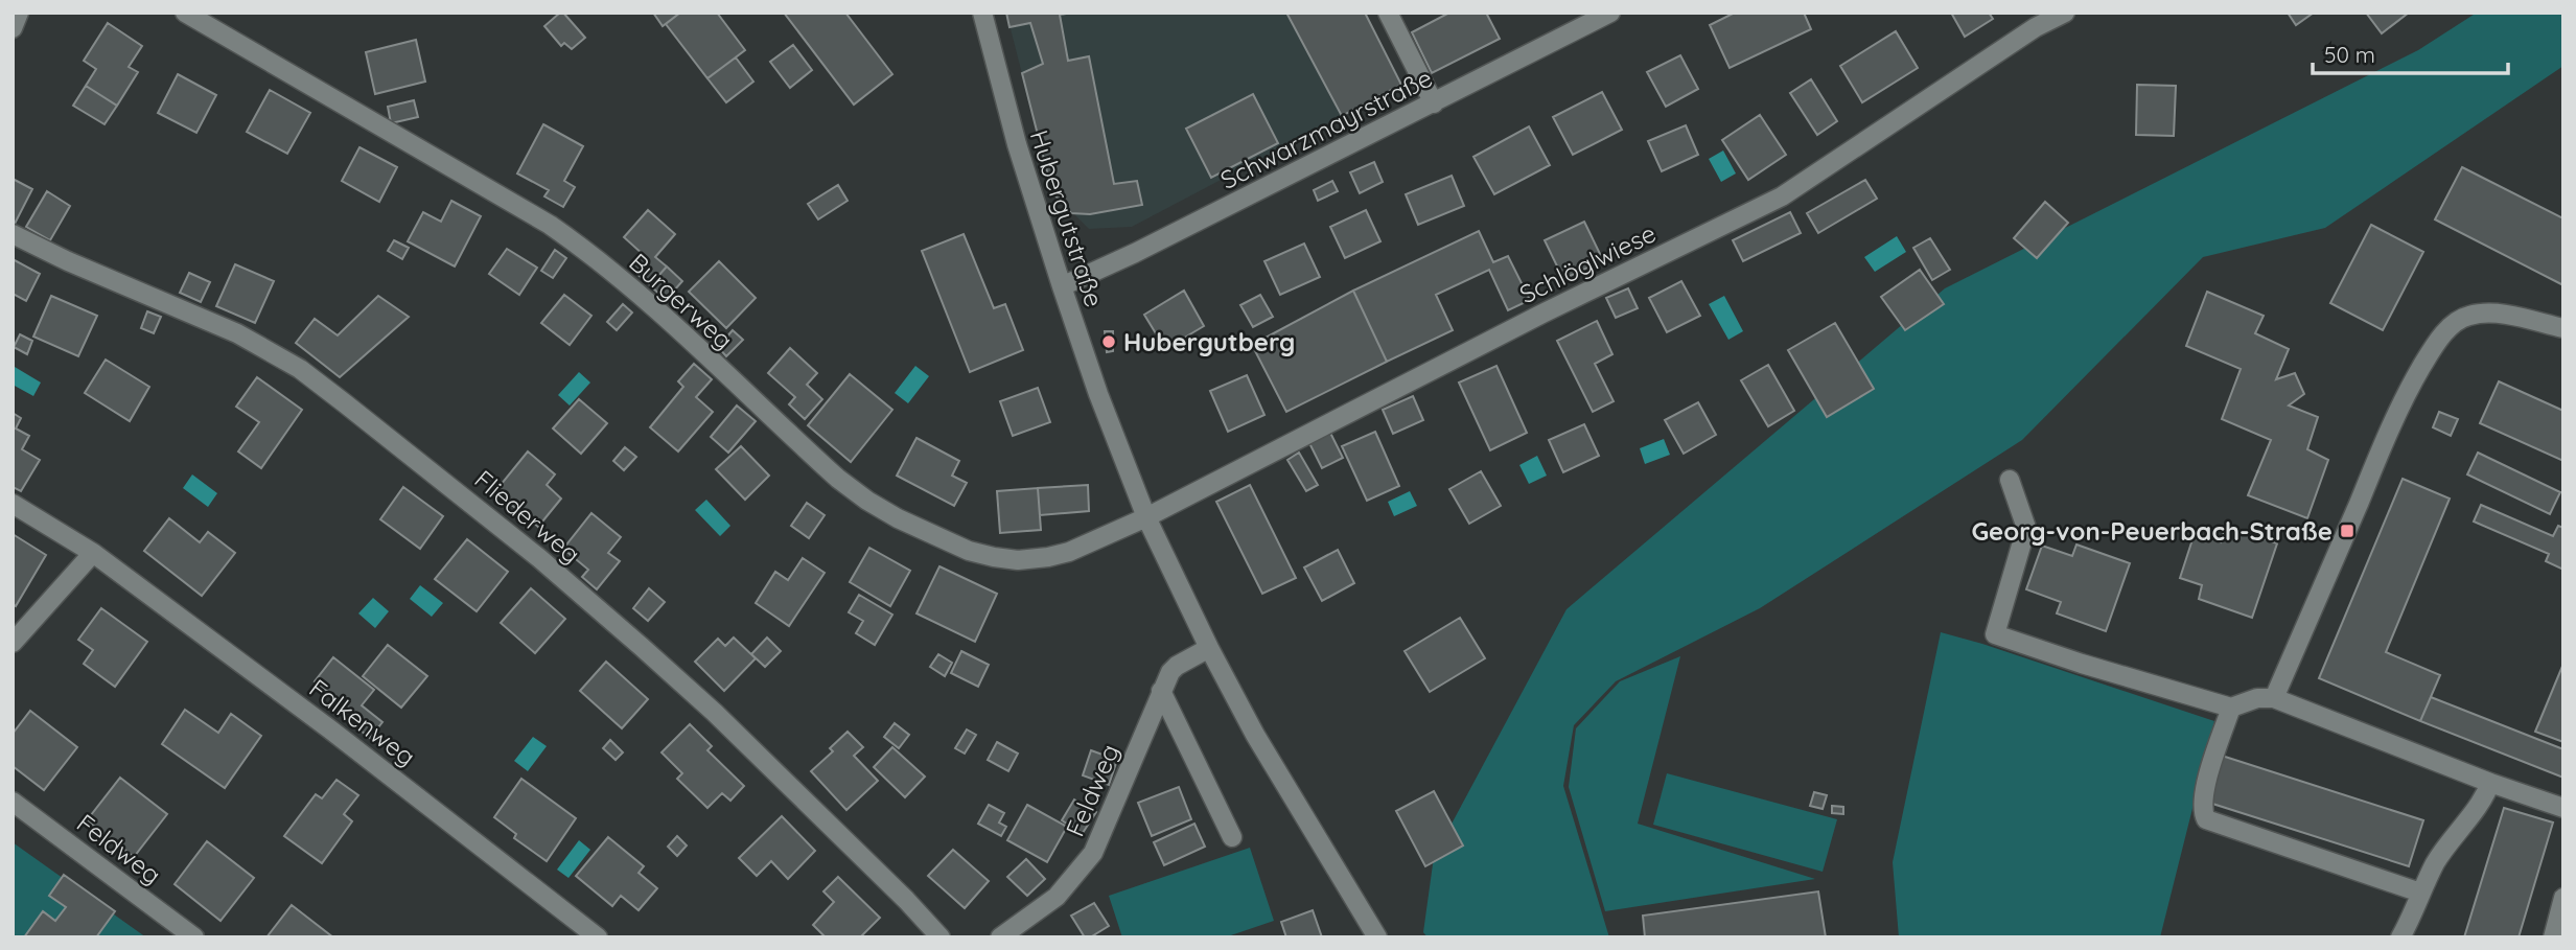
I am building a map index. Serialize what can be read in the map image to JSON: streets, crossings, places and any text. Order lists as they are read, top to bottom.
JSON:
{
  "streets": {
    "street": [
      "Schwarzmayrstraße",
      "Hubergutstraße",
      "Schlöglwiese",
      "Burgerweg",
      "Fliederweg",
      "Falkenweg",
      "Feldweg"
    ]
  },
  "crossings": [
    ["Schwarzmayrstraße", "Hubergutstraße"],
    ["Hubergutstraße", "Schlöglwiese"],
    ["Hubergutstraße", "Burgerweg"],
    ["Hubergutstraße", "Feldweg"],
    ["Schlöglwiese", "Burgerweg"]
  ],
  "places": {
    "other": ["Hubergutberg"],
    "transit": ["Georg-von-Peuerbach-Straße"]
  },
  "scale_bar": "50 m"
}
